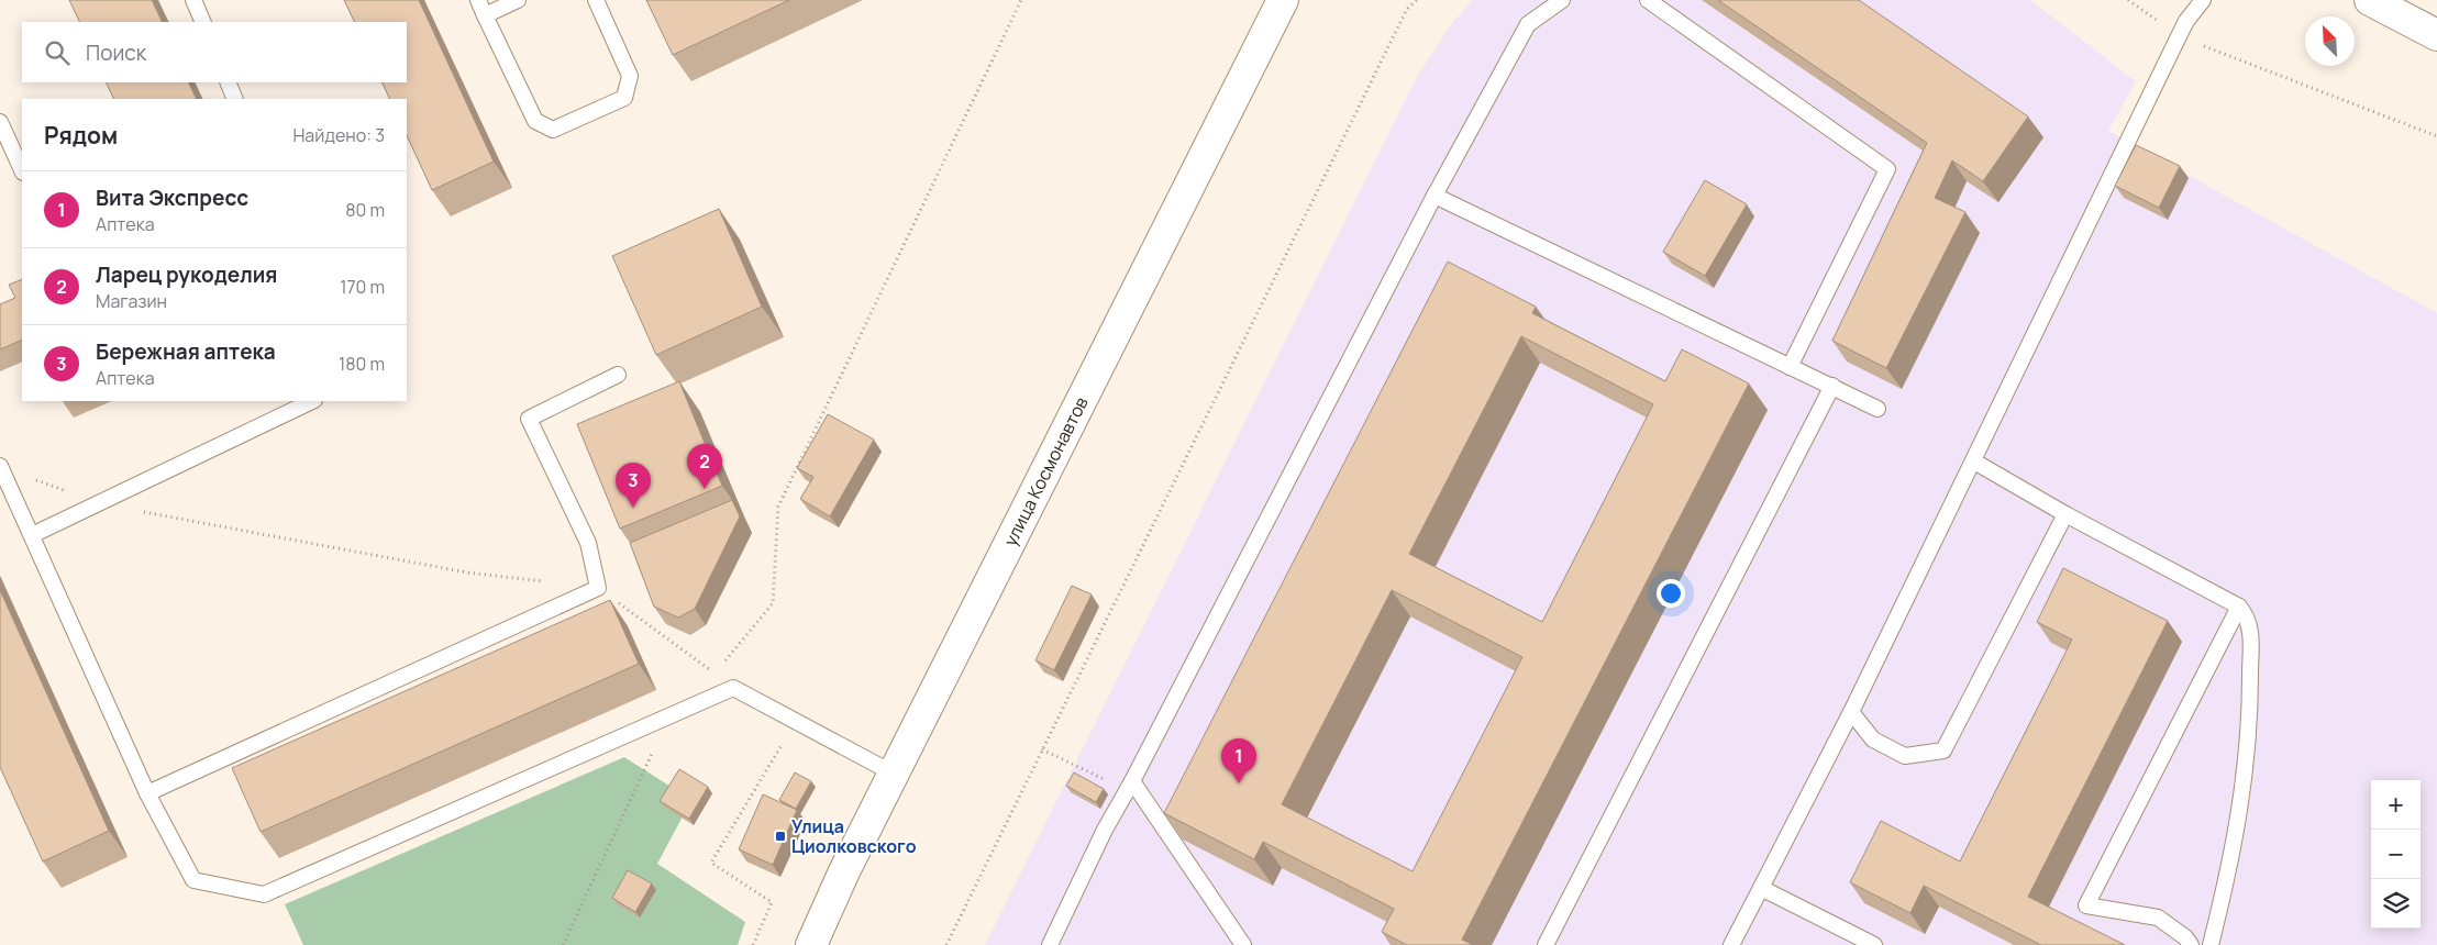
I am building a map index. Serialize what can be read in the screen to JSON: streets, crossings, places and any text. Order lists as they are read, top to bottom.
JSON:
{
  "streets": {
    "main road": ["улица Космонавтов"]
  },
  "places": {
    "transit": ["Улица Циолковского"]
  },
  "north": "top left",
  "page": {
    "search": "Поиск",
    "heading": ["Рядом", "Найдено: 3"],
    "list": [
      {
        "mark": "1",
        "name": "Вита Экспресс",
        "note": "Аптека",
        "value": "80 m"
      },
      {
        "mark": "2",
        "name": "Ларец рукоделия",
        "note": "Магазин",
        "value": "170 m"
      },
      {
        "mark": "3",
        "name": "Бережная аптека",
        "note": "Аптека",
        "value": "180 m"
      }
    ],
    "pins": ["2", "3", "1"],
    "map_buttons": ["+", "−"]
  }
}
